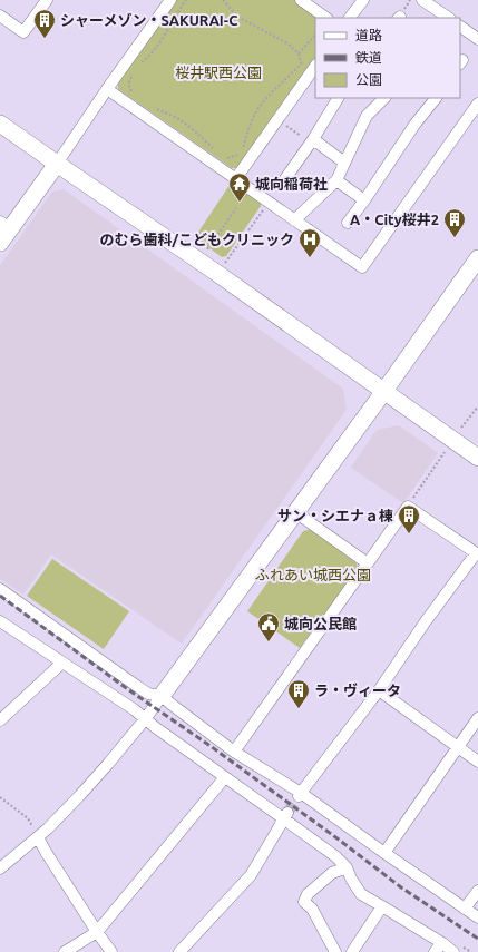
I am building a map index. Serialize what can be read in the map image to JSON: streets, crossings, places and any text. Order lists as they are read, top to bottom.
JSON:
{
  "parks": ["桜井駅西公園", "ふれあい城西公園"],
  "places": {
    "building": [
      "シャーメゾン・SAKURAI-C",
      "A・City桜井2",
      "サン・シエナａ棟",
      "ラ・ヴィータ"
    ],
    "temple": ["城向稲荷社"],
    "hospital": ["のむら歯科/こどもクリニック"],
    "public building": ["城向公民館"]
  },
  "legend": ["道路", "鉄道", "公園"]
}
